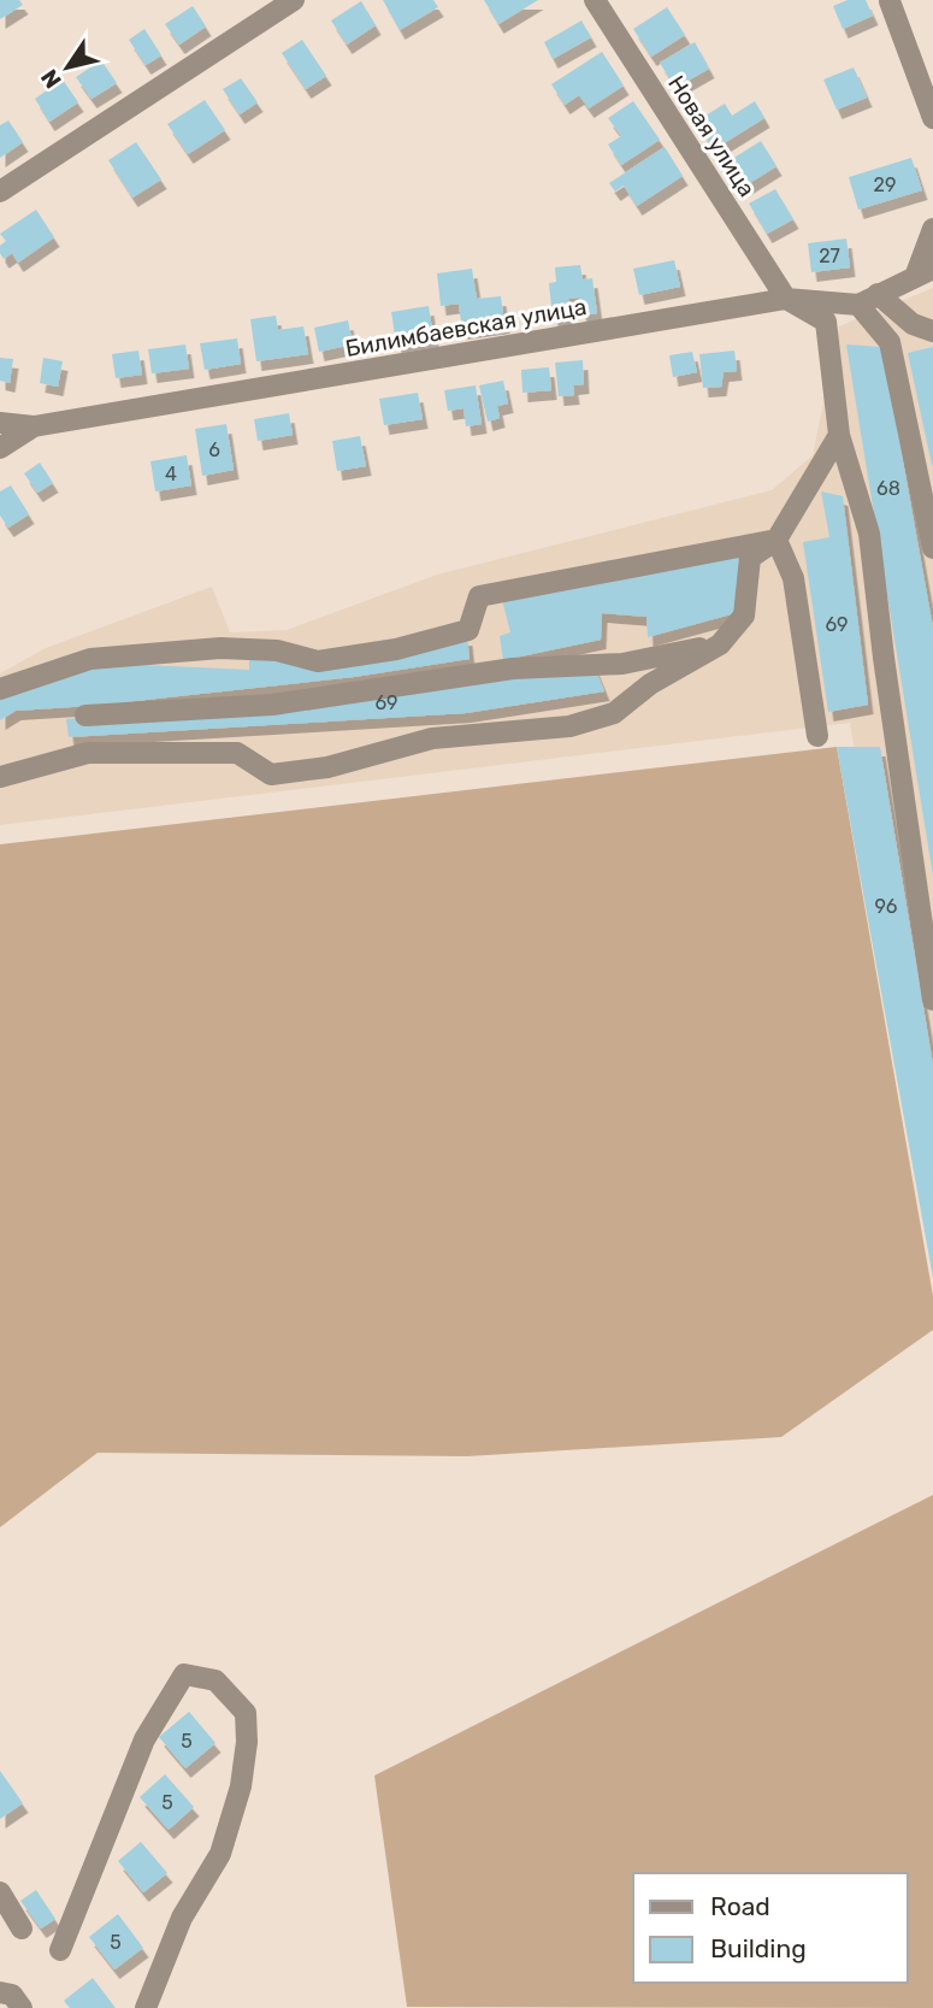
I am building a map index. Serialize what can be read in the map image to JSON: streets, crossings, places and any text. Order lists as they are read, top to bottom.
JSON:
{
  "streets": {
    "street": ["Новая улица", "Билимбаевская улица"]
  },
  "crossings": [
    ["Новая улица", "Билимбаевская улица"]
  ],
  "house_numbers": [
    "29",
    "27",
    "6",
    "4",
    "68",
    "69",
    "69",
    "96",
    "5",
    "5",
    "5"
  ],
  "legend": ["Road", "Building"],
  "north": "bottom left"
}
